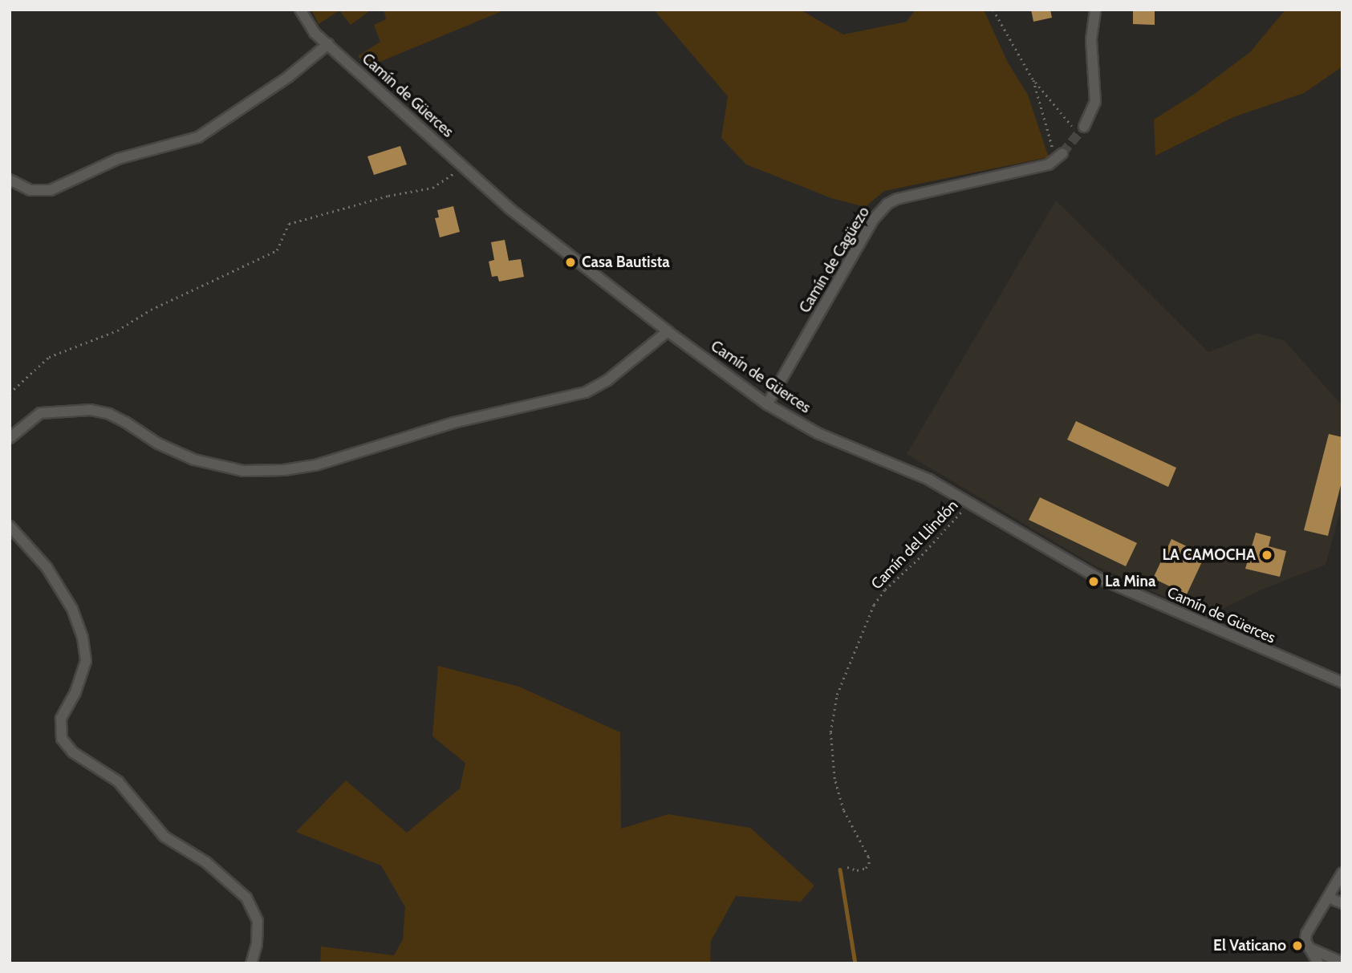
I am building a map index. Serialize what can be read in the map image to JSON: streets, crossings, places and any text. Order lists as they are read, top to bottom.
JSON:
{
  "streets": {
    "street": ["Camín de Güerces", "Camín de Cagüezo"],
    "path": ["Camín del Llindón"]
  },
  "crossings": [
    ["Camín de Güerces", "Camín de Cagüezo"],
    ["Camín de Güerces", "Camín del Llindón"]
  ],
  "places": [
    "Casa Bautista",
    "LA CAMOCHA",
    "La Mina",
    "El Vaticano"
  ]
}
